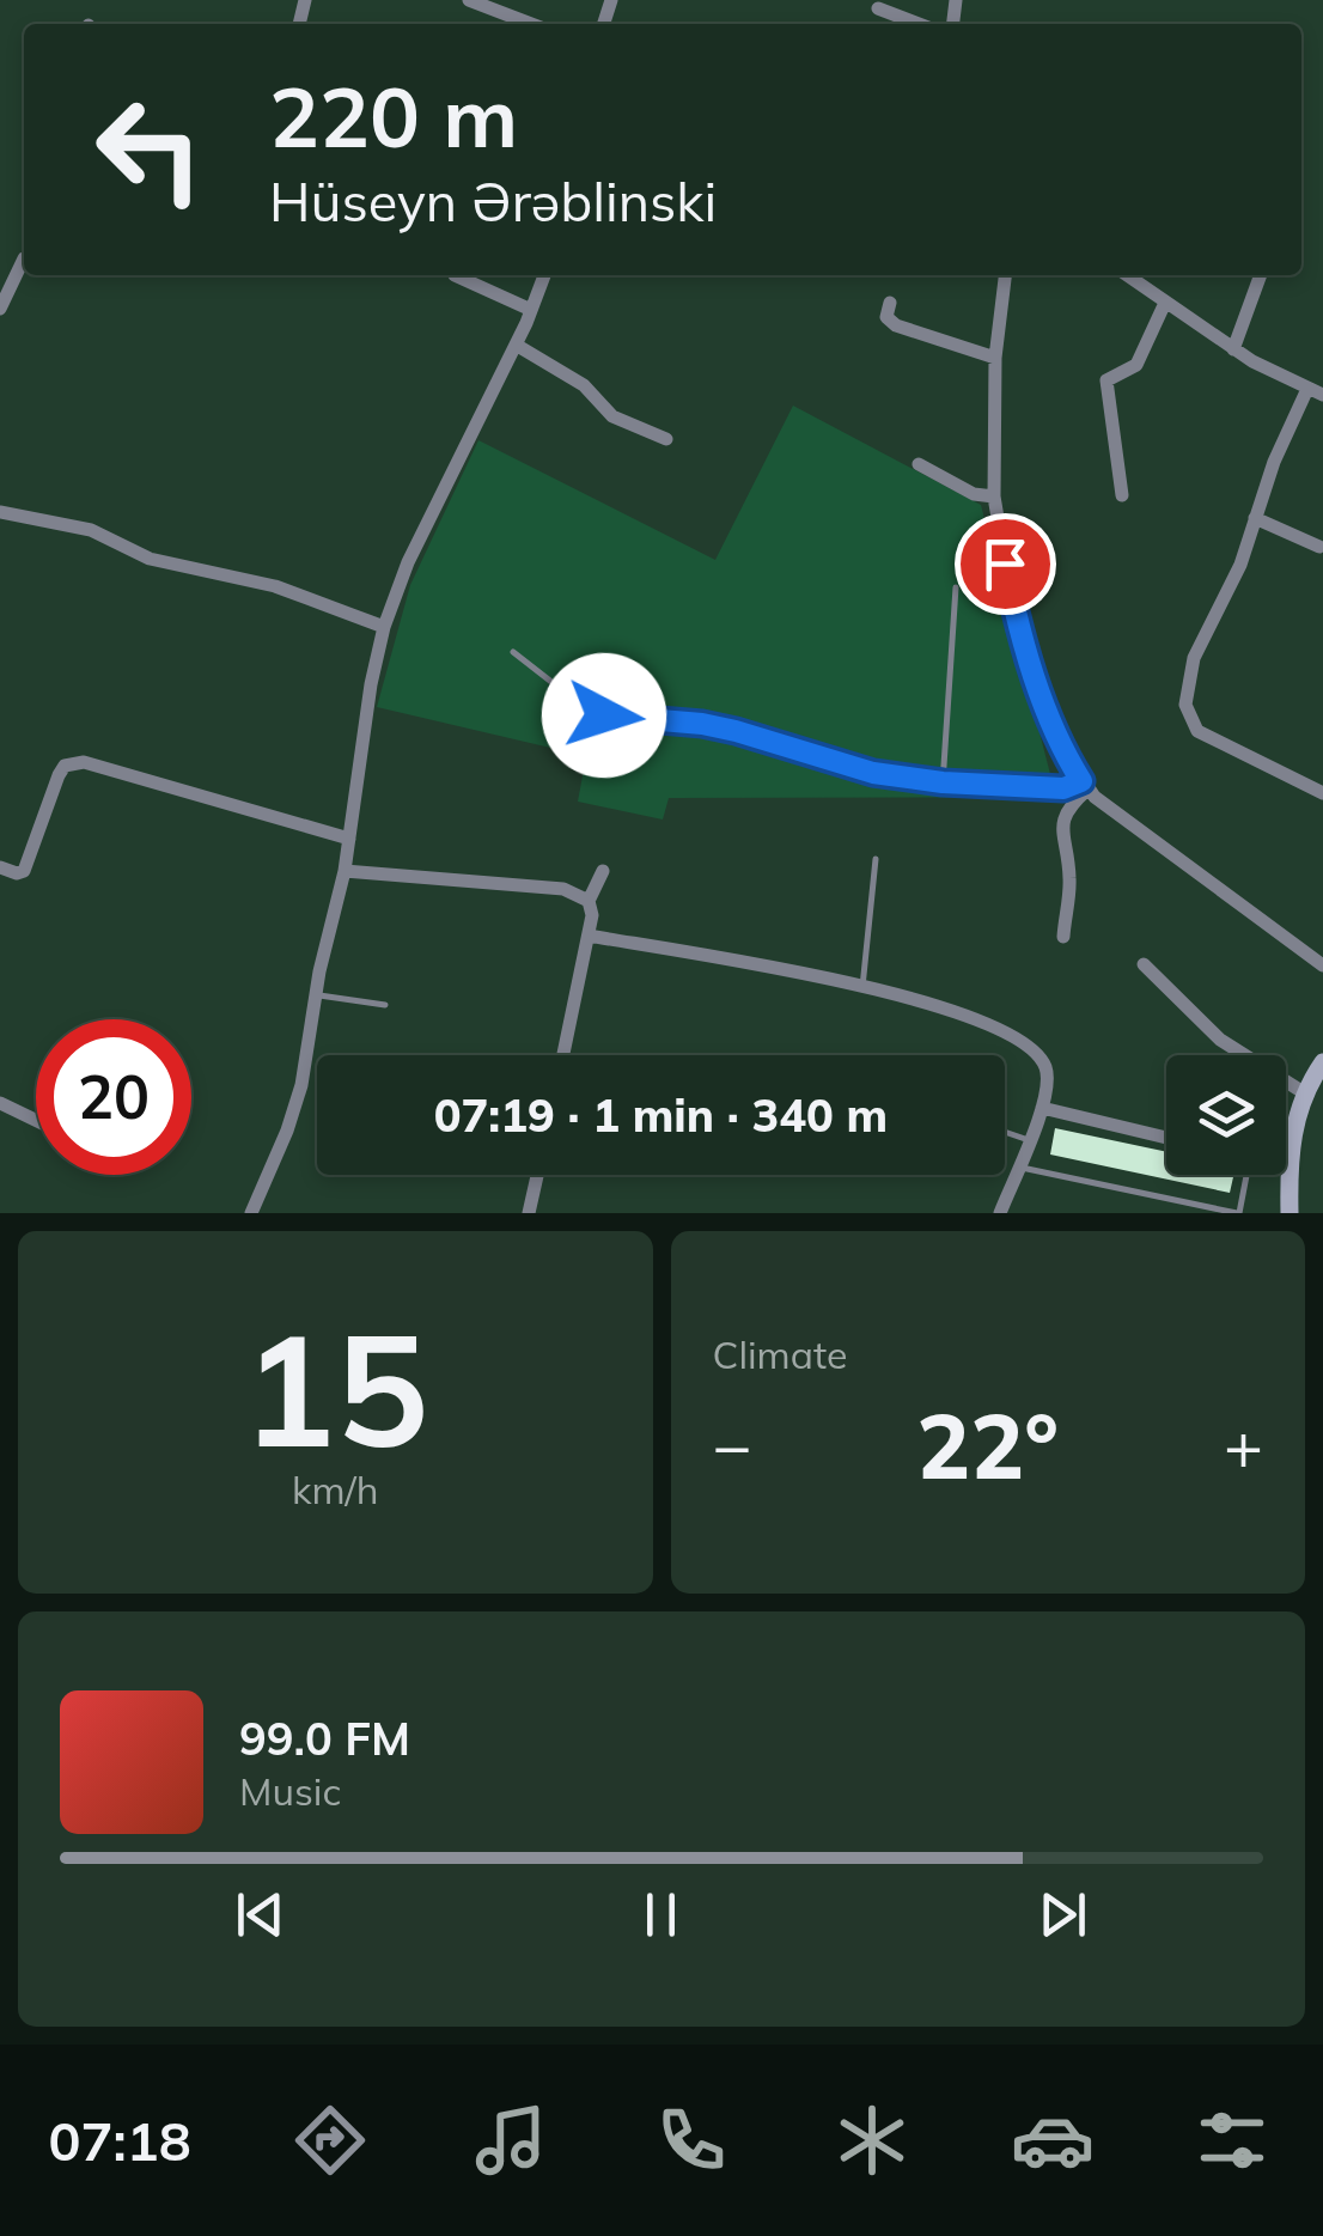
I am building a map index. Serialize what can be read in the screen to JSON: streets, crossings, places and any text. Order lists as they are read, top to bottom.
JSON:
{
  "page": {
    "turn": ["220 m", "Hüseyn Ərəblinski"],
    "limit": "20",
    "trip": "07:19 · 1 min · 340 m",
    "tile": [
      ["15", "km/h"],
      "Climate"
    ],
    "heat": ["−", "22°", "+"],
    "song": ["99.0 FM", "Music"],
    "tabs": "07:18"
  }
}
